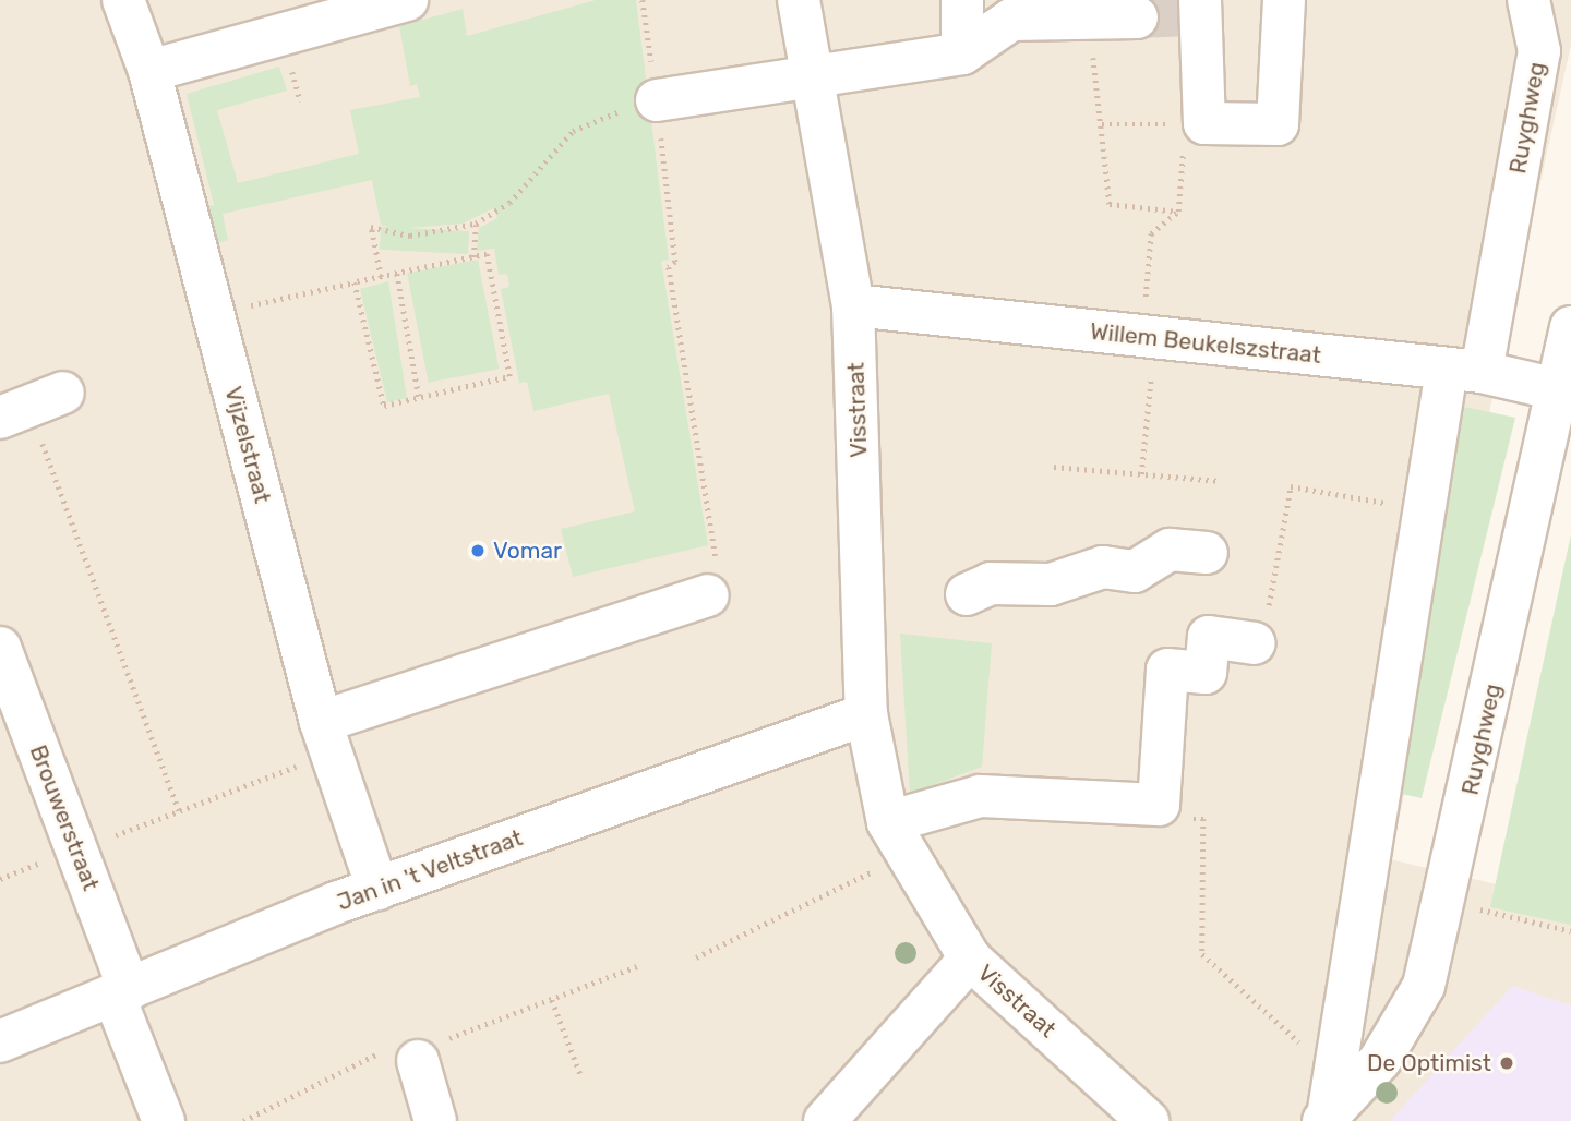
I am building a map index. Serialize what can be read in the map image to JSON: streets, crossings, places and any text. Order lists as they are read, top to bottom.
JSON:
{
  "streets": {
    "street": [
      "Ruyghweg",
      "Willem Beukelszstraat",
      "Visstraat",
      "Vijzelstraat",
      "Brouwerstraat",
      "Jan in 't Veltstraat"
    ]
  },
  "crossings": [
    ["Ruyghweg", "Willem Beukelszstraat"],
    ["Willem Beukelszstraat", "Visstraat"],
    ["Visstraat", "Jan in 't Veltstraat"],
    ["Vijzelstraat", "Jan in 't Veltstraat"],
    ["Brouwerstraat", "Jan in 't Veltstraat"]
  ],
  "places": ["Vomar", "De Optimist"]
}
